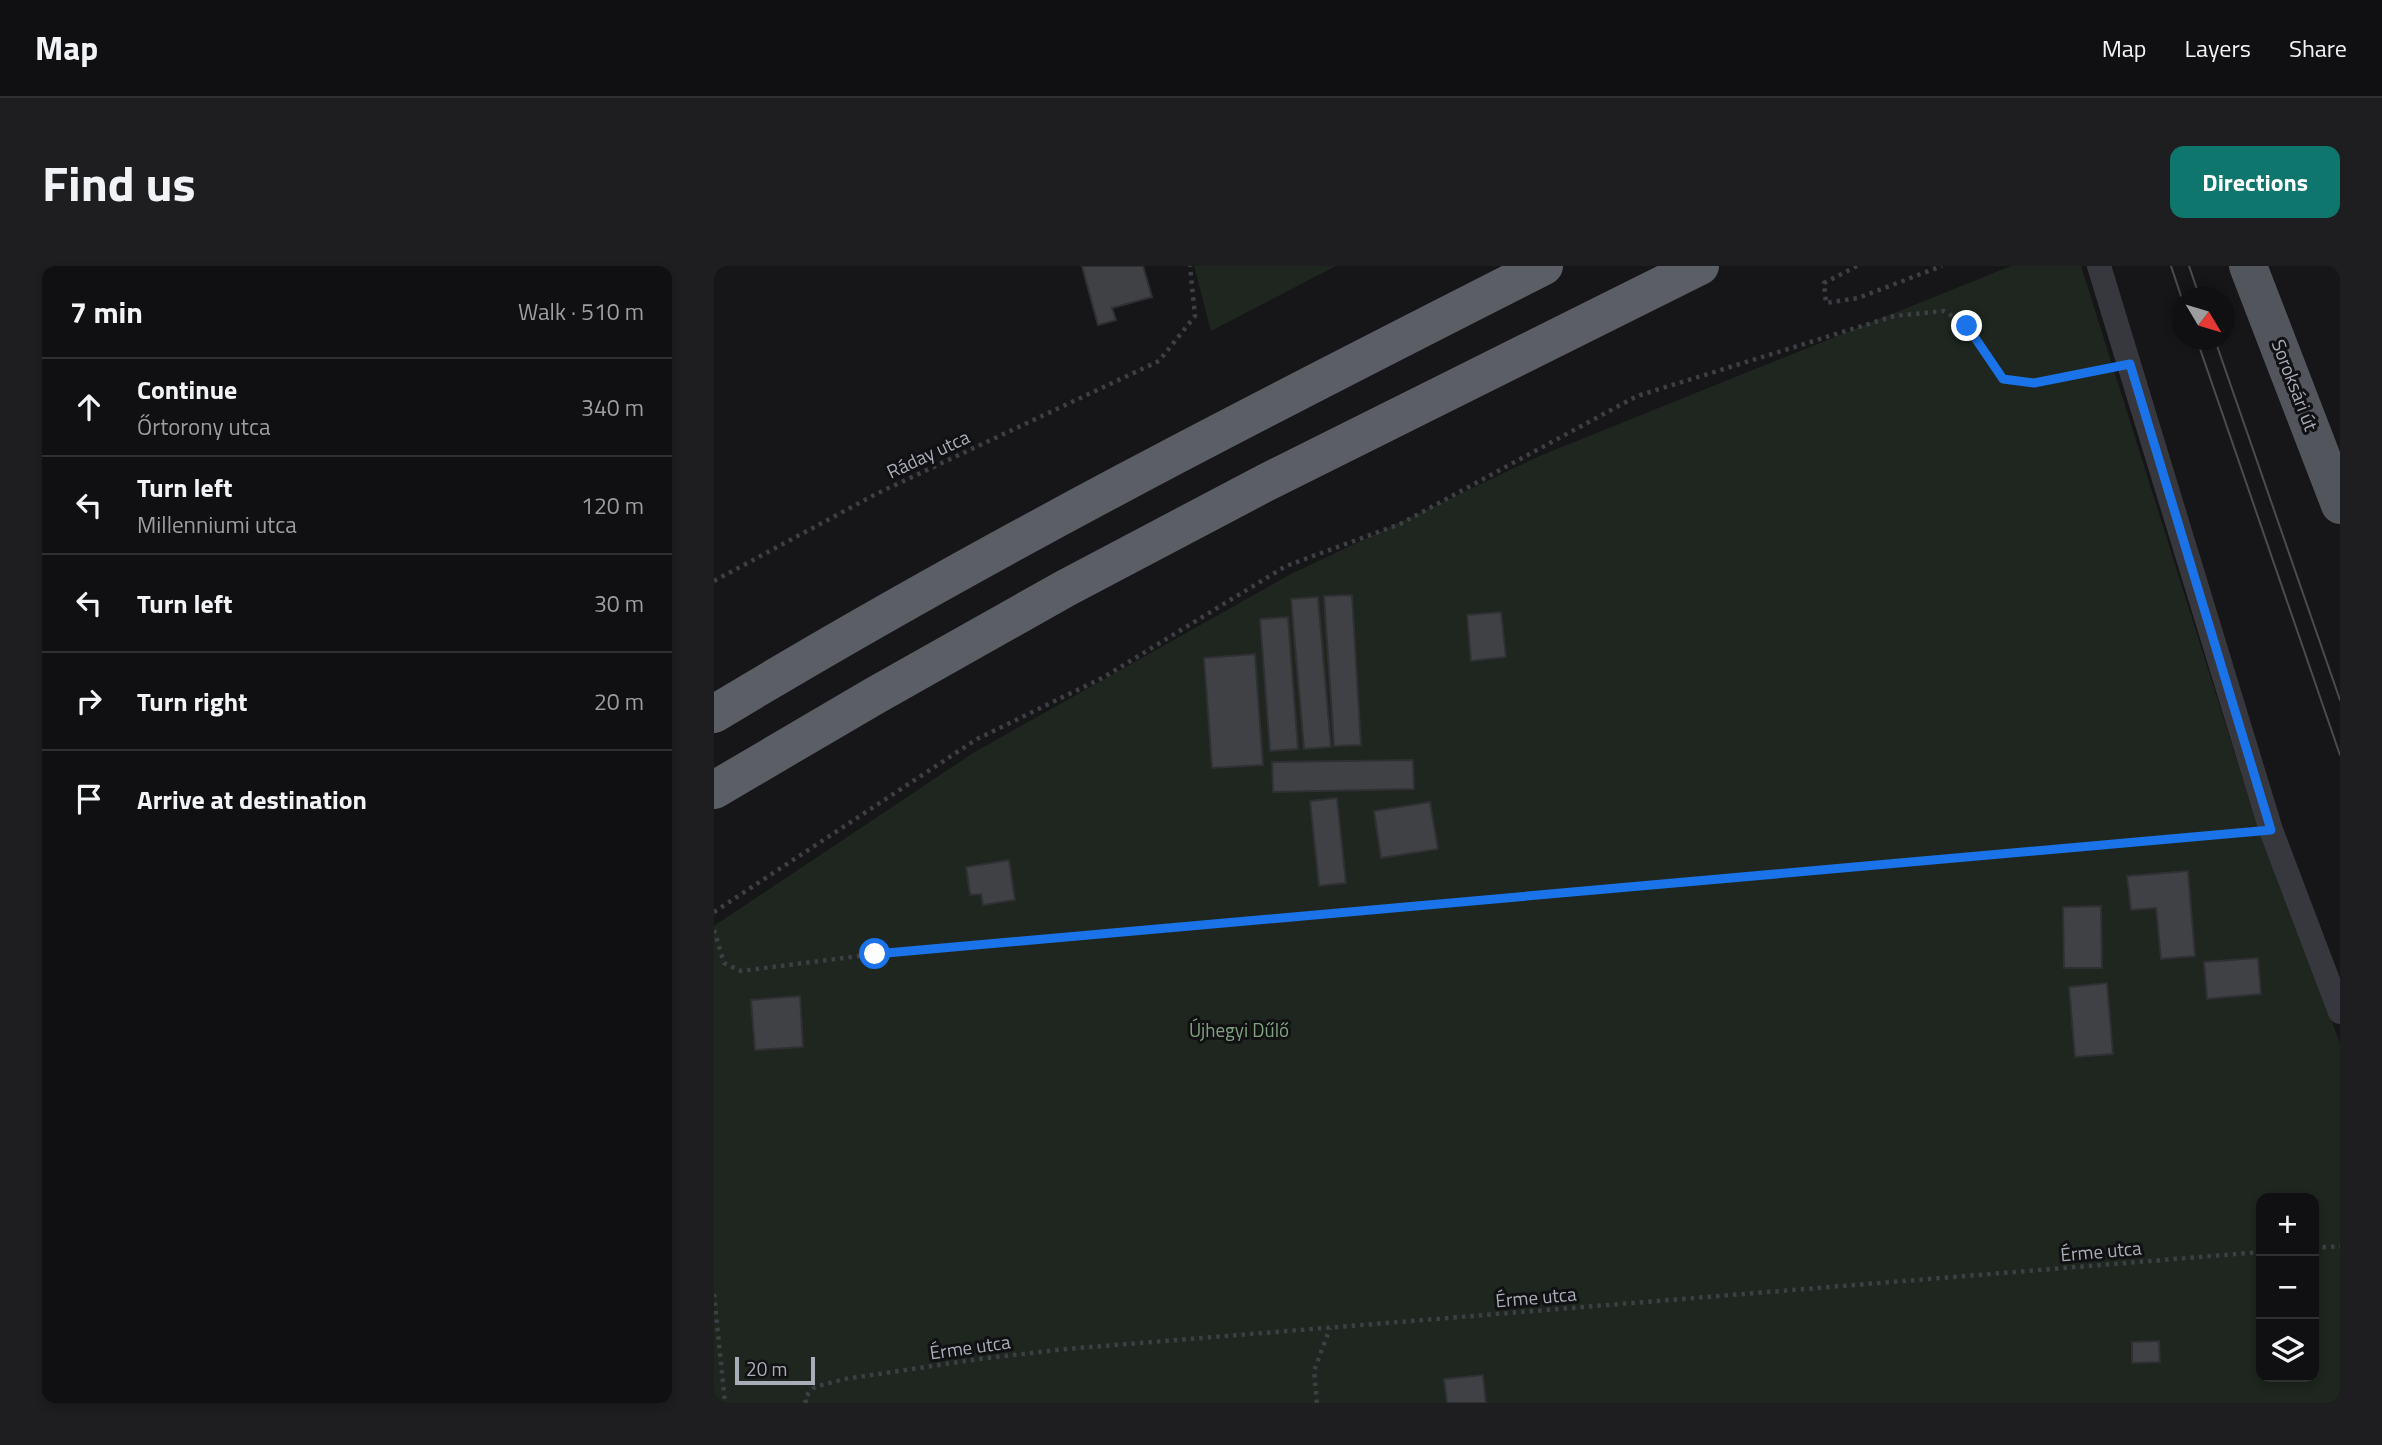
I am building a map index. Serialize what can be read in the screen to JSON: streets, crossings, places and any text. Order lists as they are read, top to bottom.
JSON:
{
  "streets": {
    "main road": ["Soroksári út"],
    "path": ["Ráday utca", "Érme utca"]
  },
  "parks": ["Újhegyi Dűlő"],
  "scale_bar": "20 m",
  "north": "bottom right",
  "page": {
    "header": "Map",
    "nav": ["Map", "Layers", "Share"],
    "title": "Find us",
    "buttons": "Directions",
    "heading": ["7 min", "Walk · 510 m"],
    "list": [
      ["Continue", "Őrtorony utca", "340 m"],
      ["Turn left", "Millenniumi utca", "120 m"],
      ["Turn left", "30 m"],
      ["Turn right", "20 m"],
      "Arrive at destination"
    ],
    "map_buttons": ["+", "−"],
    "scale": "20 m"
  }
}
